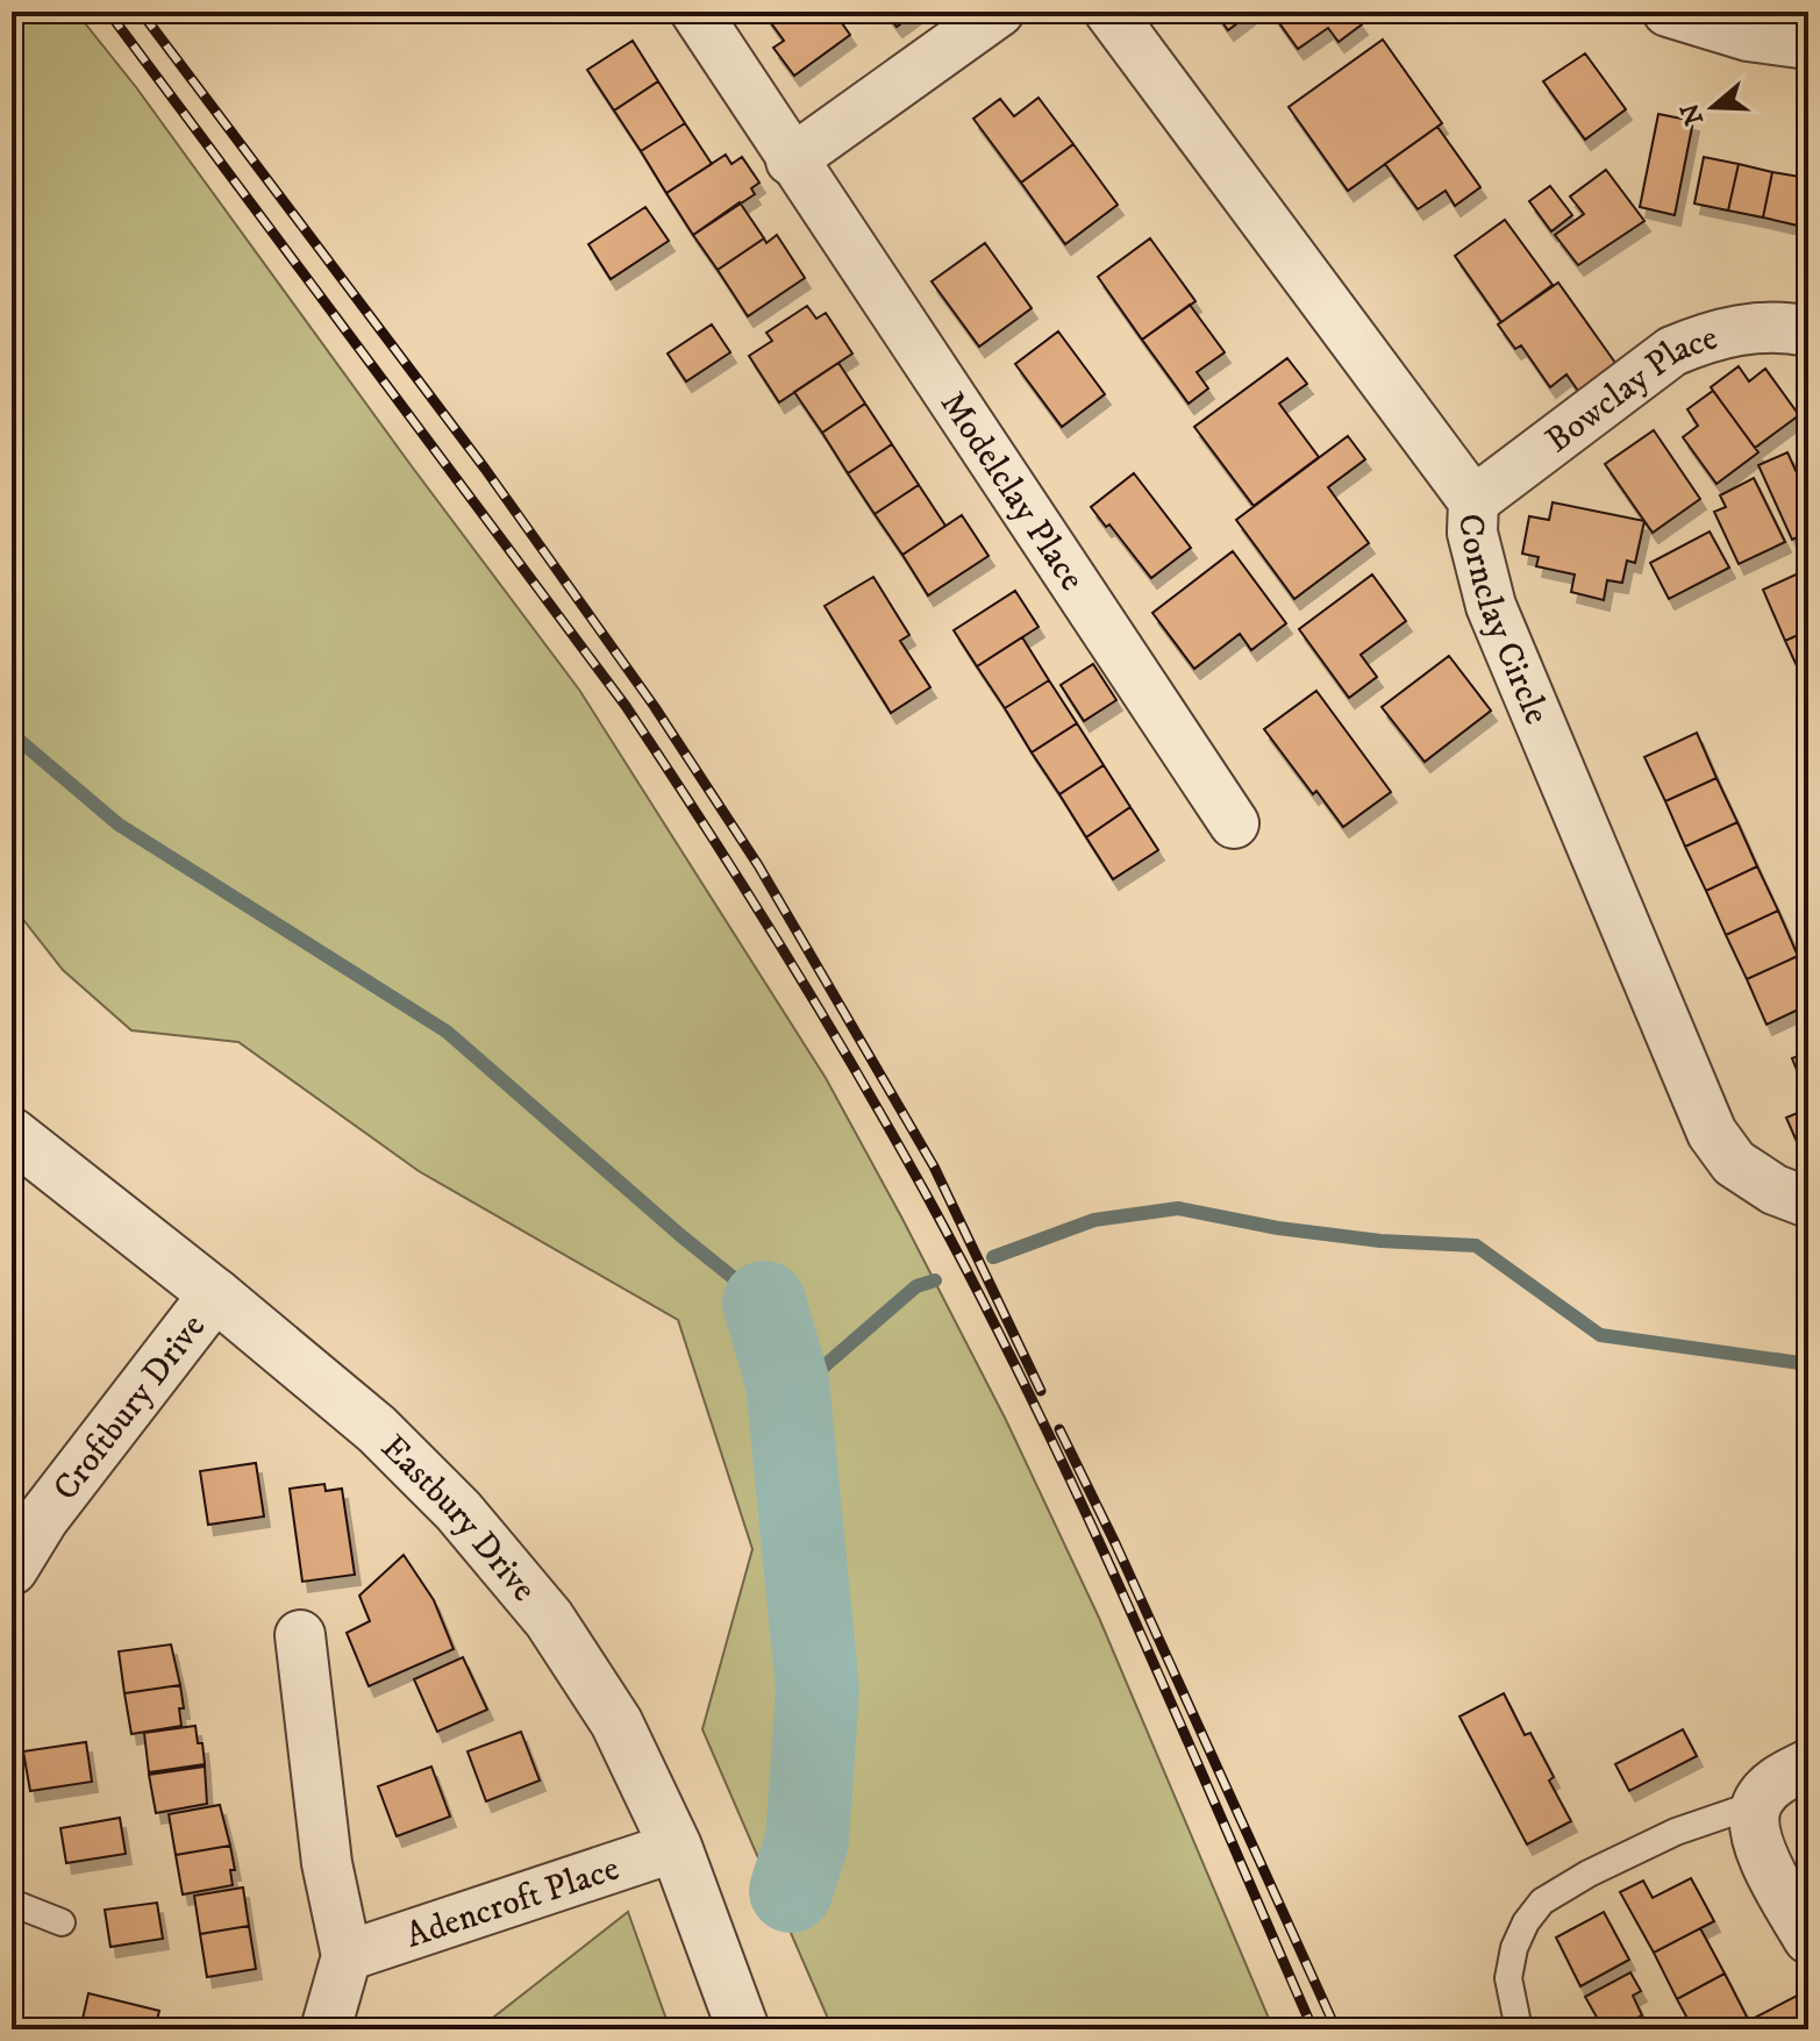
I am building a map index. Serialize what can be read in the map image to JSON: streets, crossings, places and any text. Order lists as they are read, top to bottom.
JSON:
{
  "streets": {
    "street": [
      "Bowclay Place",
      "Modelclay Place",
      "Cornclay Circle",
      "Croftbury Drive",
      "Eastbury Drive",
      "Adencroft Place"
    ]
  },
  "crossings": [
    ["Bowclay Place", "Cornclay Circle"],
    ["Croftbury Drive", "Eastbury Drive"],
    ["Eastbury Drive", "Adencroft Place"]
  ],
  "north": "left"
}
